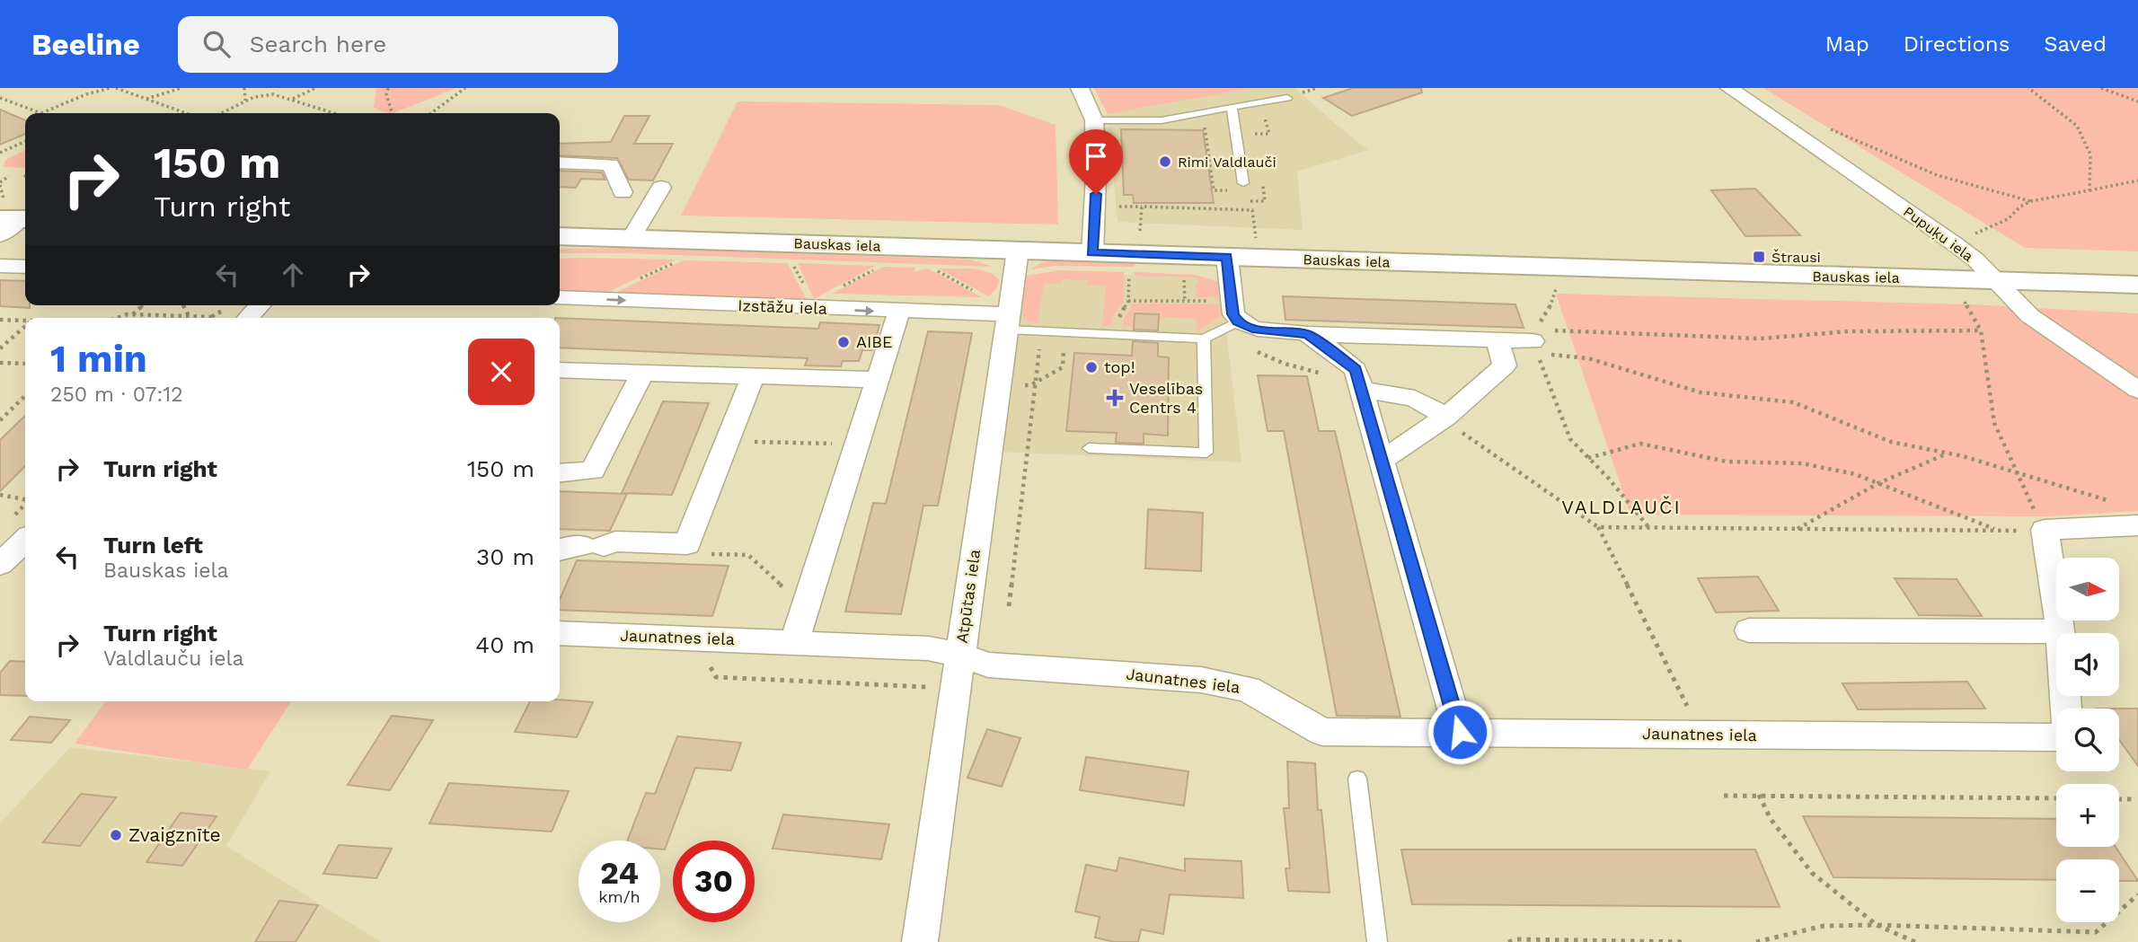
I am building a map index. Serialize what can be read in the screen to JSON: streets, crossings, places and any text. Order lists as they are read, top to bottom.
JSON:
{
  "streets": {
    "main road": ["Bauskas iela"],
    "street": [
      "Pupuķu iela",
      "Izstāžu iela",
      "Atpūtas iela",
      "Jaunatnes iela"
    ]
  },
  "crossings": [
    ["Pupuķu iela", "Bauskas iela"],
    ["Bauskas iela", "Atpūtas iela"],
    ["Izstāžu iela", "Atpūtas iela"],
    ["Atpūtas iela", "Jaunatnes iela"]
  ],
  "districts": ["VALDLAUČI"],
  "places": {
    "other": [
      "Rimi Valdlauči",
      "AIBE",
      "top!",
      "Zvaigznīte"
    ],
    "transit": ["Štrausi"],
    "health": ["Veselības Centrs 4"]
  },
  "north": "right",
  "page": {
    "header": "Beeline",
    "search": "Search here",
    "nav": ["Map", "Directions", "Saved"],
    "turn": ["150 m", "Turn right"],
    "heading": ["1 min", "250 m · 07:12"],
    "list": [
      {
        "name": "Turn right",
        "value": "150 m"
      },
      {
        "name": "Turn left",
        "note": "Bauskas iela",
        "value": "30 m"
      },
      {
        "name": "Turn right",
        "note": "Valdlauču iela",
        "value": "40 m"
      }
    ],
    "map_buttons": ["+", "−"],
    "speed": "24 km/h",
    "limit": "30"
  }
}
